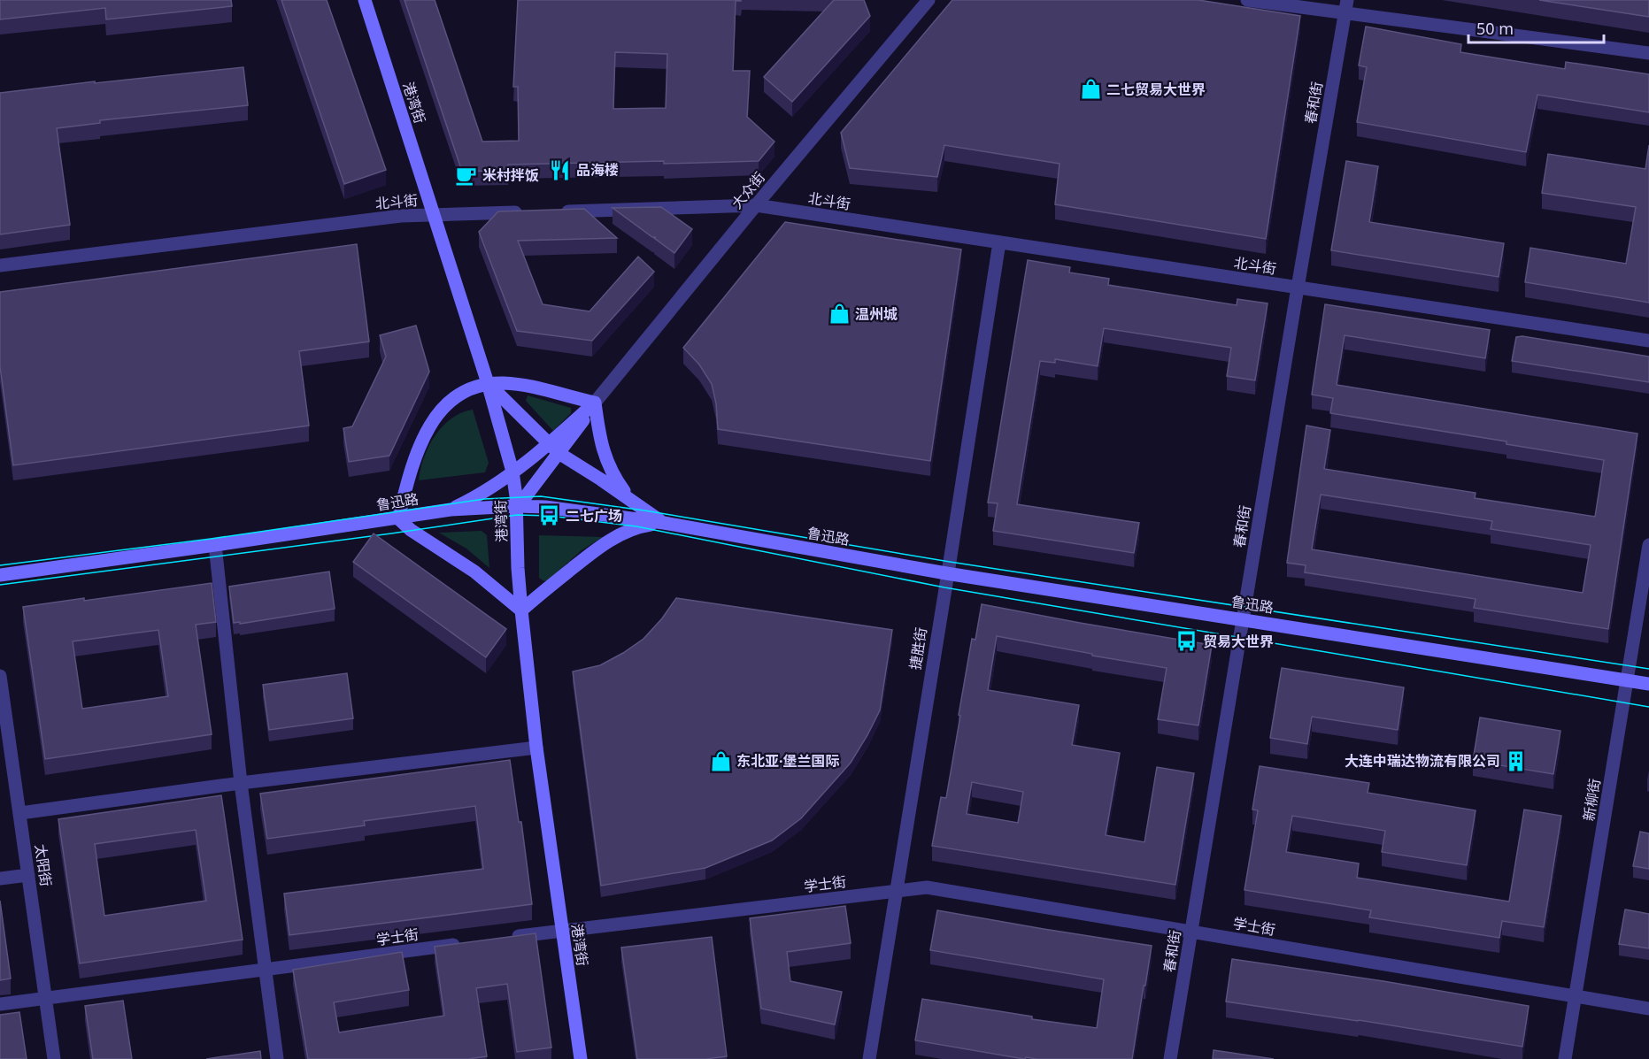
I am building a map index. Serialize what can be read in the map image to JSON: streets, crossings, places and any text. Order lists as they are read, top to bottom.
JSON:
{
  "streets": {
    "main road": ["港湾街", "鲁迅路"],
    "street": [
      "春和街",
      "大众街",
      "北斗街",
      "捷胜街",
      "新柳街",
      "太阳街",
      "学士街"
    ]
  },
  "crossings": [
    ["港湾街", "北斗街"],
    ["港湾街", "鲁迅路"],
    ["港湾街", "学士街"],
    ["春和街", "北斗街"],
    ["春和街", "鲁迅路"],
    ["春和街", "学士街"],
    ["大众街", "北斗街"],
    ["北斗街", "捷胜街"],
    ["鲁迅路", "捷胜街"],
    ["鲁迅路", "新柳街"],
    ["捷胜街", "学士街"],
    ["新柳街", "学士街"],
    ["太阳街", "学士街"]
  ],
  "places": {
    "shop": ["二七贸易大世界", "温州城", "东北亚·堡兰国际"],
    "restaurant": ["品海楼"],
    "cafe": ["米村拌饭"],
    "bus stop": ["二七广场", "贸易大世界"],
    "building": ["大连中瑞达物流有限公司"]
  },
  "scale_bar": "50 m"
}
